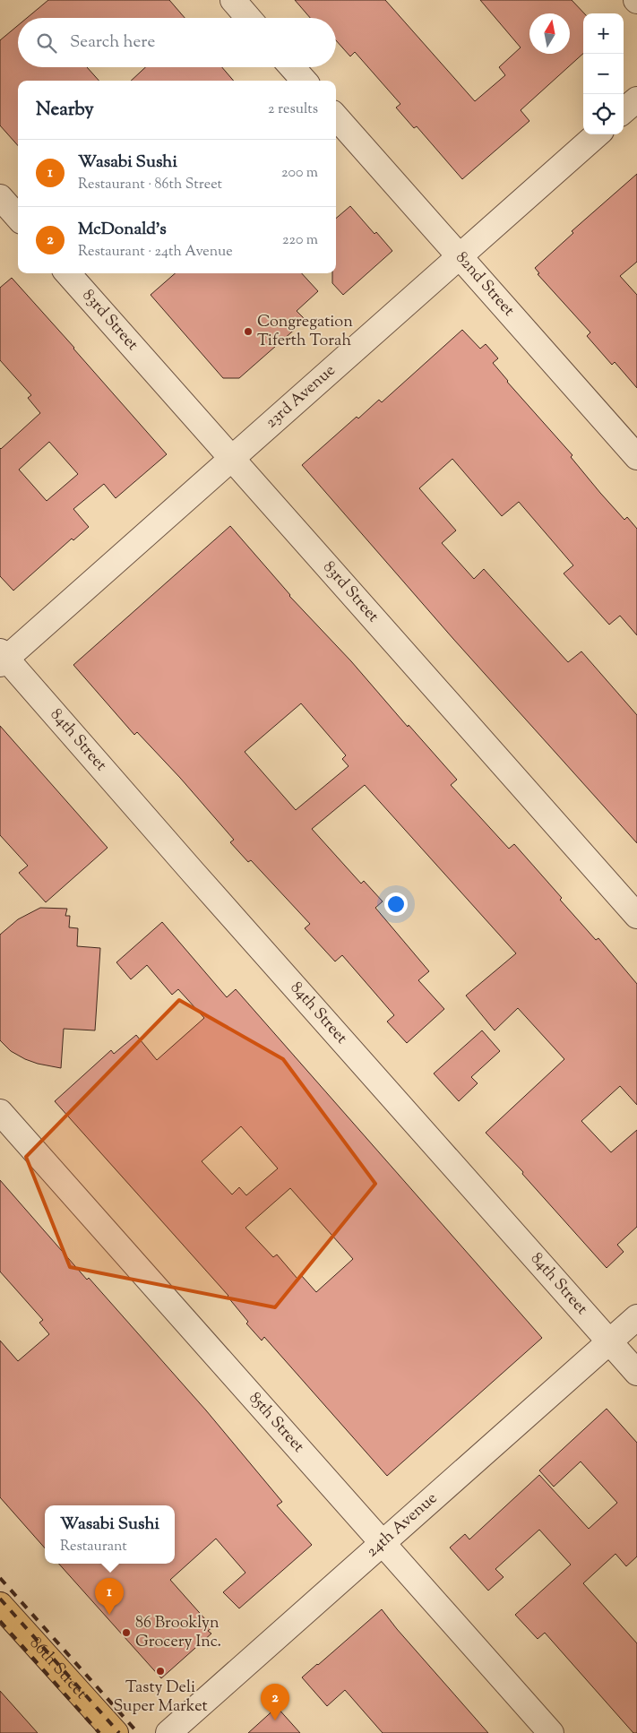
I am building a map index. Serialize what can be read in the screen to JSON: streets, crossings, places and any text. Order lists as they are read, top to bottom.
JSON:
{
  "streets": {
    "main road": ["86th Street"],
    "street": [
      "82nd Street",
      "83rd Street",
      "23rd Avenue",
      "84th Street",
      "85th Street",
      "24th Avenue"
    ]
  },
  "crossings": [
    ["82nd Street", "23rd Avenue"],
    ["83rd Street", "23rd Avenue"],
    ["23rd Avenue", "84th Street"],
    ["84th Street", "24th Avenue"],
    ["85th Street", "24th Avenue"]
  ],
  "places": ["Congregation Tiferth Torah", "86 Brooklyn Grocery Inc.", "Tasty Deli Super Market"],
  "north": "top",
  "page": {
    "map_buttons": ["+", "−"],
    "search": "Search here",
    "heading": ["Nearby", "2 results"],
    "list": [
      {
        "mark": "1",
        "name": "Wasabi Sushi",
        "note": "Restaurant · 86th Street",
        "value": "200 m"
      },
      {
        "mark": "2",
        "name": "McDonald's",
        "note": "Restaurant · 24th Avenue",
        "value": "220 m"
      }
    ],
    "popup": ["Wasabi Sushi", "Restaurant"],
    "pins": ["1", "2"]
  }
}
